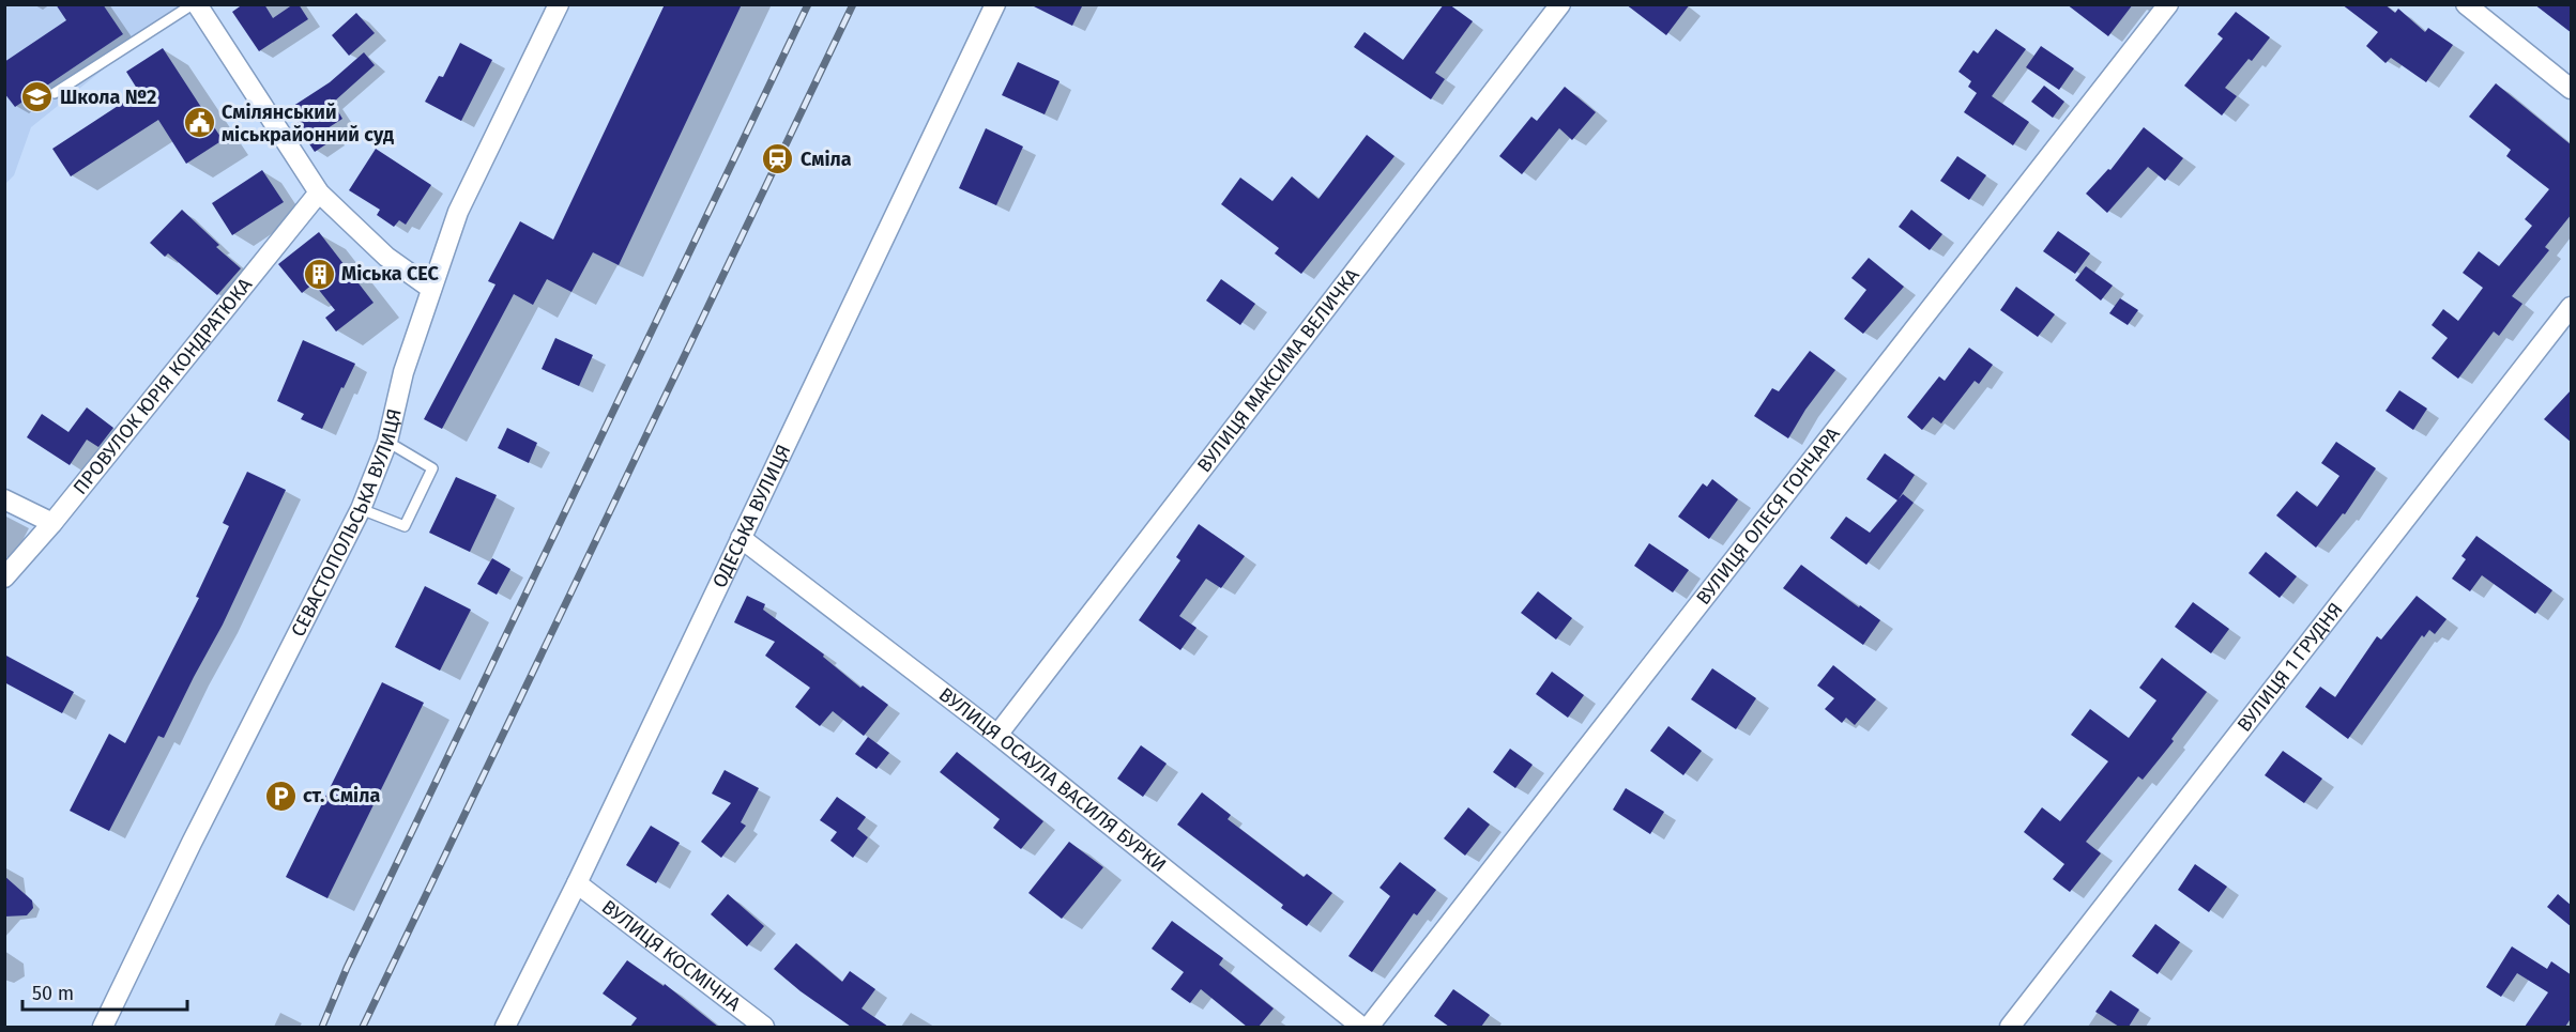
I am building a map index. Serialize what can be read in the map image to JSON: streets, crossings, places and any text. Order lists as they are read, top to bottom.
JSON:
{
  "streets": {
    "street": [
      "ВУЛИЦЯ МАКСИМА ВЕЛИЧКА",
      "ПРОВУЛОК ЮРІЯ КОНДРАТЮКА",
      "ВУЛИЦЯ ОЛЕСЯ ГОНЧАРА",
      "ОДЕСЬКА ВУЛИЦЯ",
      "СЕВАСТОПОЛЬСЬКА ВУЛИЦЯ",
      "ВУЛИЦЯ 1 ГРУДНЯ",
      "ВУЛИЦЯ ОСАУЛА ВАСИЛЯ БУРКИ",
      "ВУЛИЦЯ КОСМІЧНА"
    ]
  },
  "crossings": [
    ["ВУЛИЦЯ МАКСИМА ВЕЛИЧКА", "ВУЛИЦЯ ОСАУЛА ВАСИЛЯ БУРКИ"],
    ["ОДЕСЬКА ВУЛИЦЯ", "ВУЛИЦЯ ОСАУЛА ВАСИЛЯ БУРКИ"],
    ["ОДЕСЬКА ВУЛИЦЯ", "ВУЛИЦЯ КОСМІЧНА"]
  ],
  "places": {
    "school or university": ["Школа №2"],
    "public building": ["Смілянський міськрайонний суд"],
    "station": ["Сміла"],
    "building": ["Міська СЕС"],
    "parking": ["ст. Сміла"]
  },
  "scale_bar": "50 m"
}
